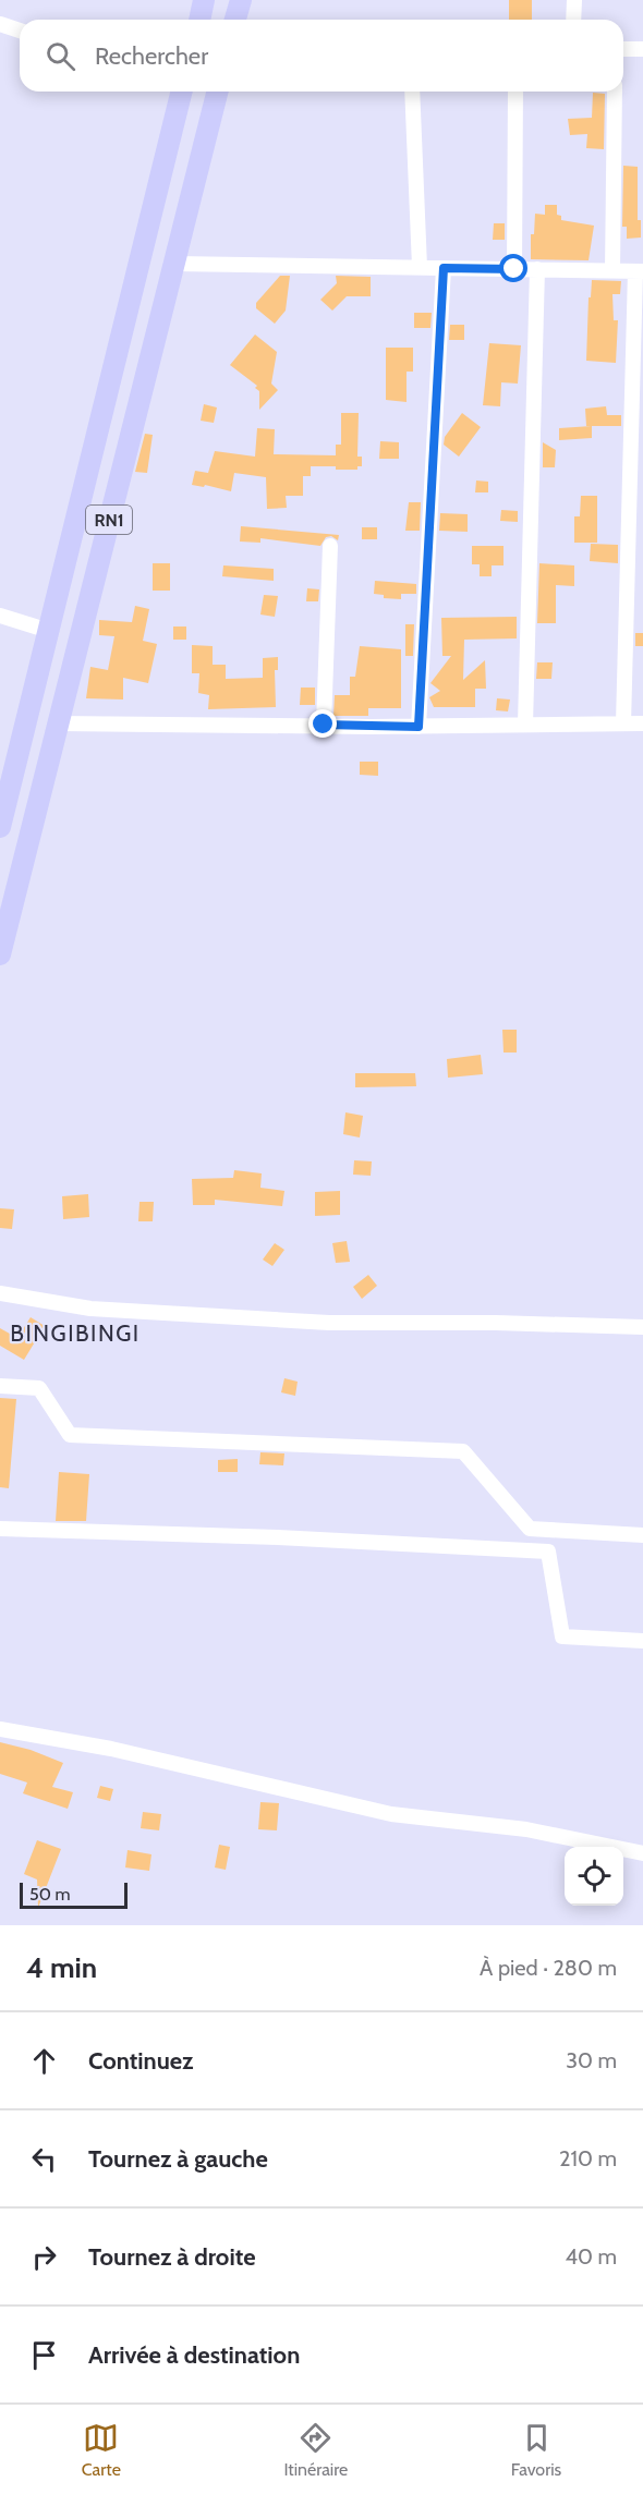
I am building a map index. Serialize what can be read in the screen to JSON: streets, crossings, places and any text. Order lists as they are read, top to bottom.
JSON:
{
  "streets": {
    "highway": ["RN1"]
  },
  "districts": ["BINGIBINGI"],
  "scale_bar": "50 m",
  "page": {
    "search": "Rechercher",
    "scale": "50 m",
    "heading": ["4 min", "À pied · 280 m"],
    "list": [
      ["Continuez", "30 m"],
      ["Tournez à gauche", "210 m"],
      ["Tournez à droite", "40 m"],
      "Arrivée à destination"
    ],
    "nav": ["Carte", "Itinéraire", "Favoris"]
  }
}
